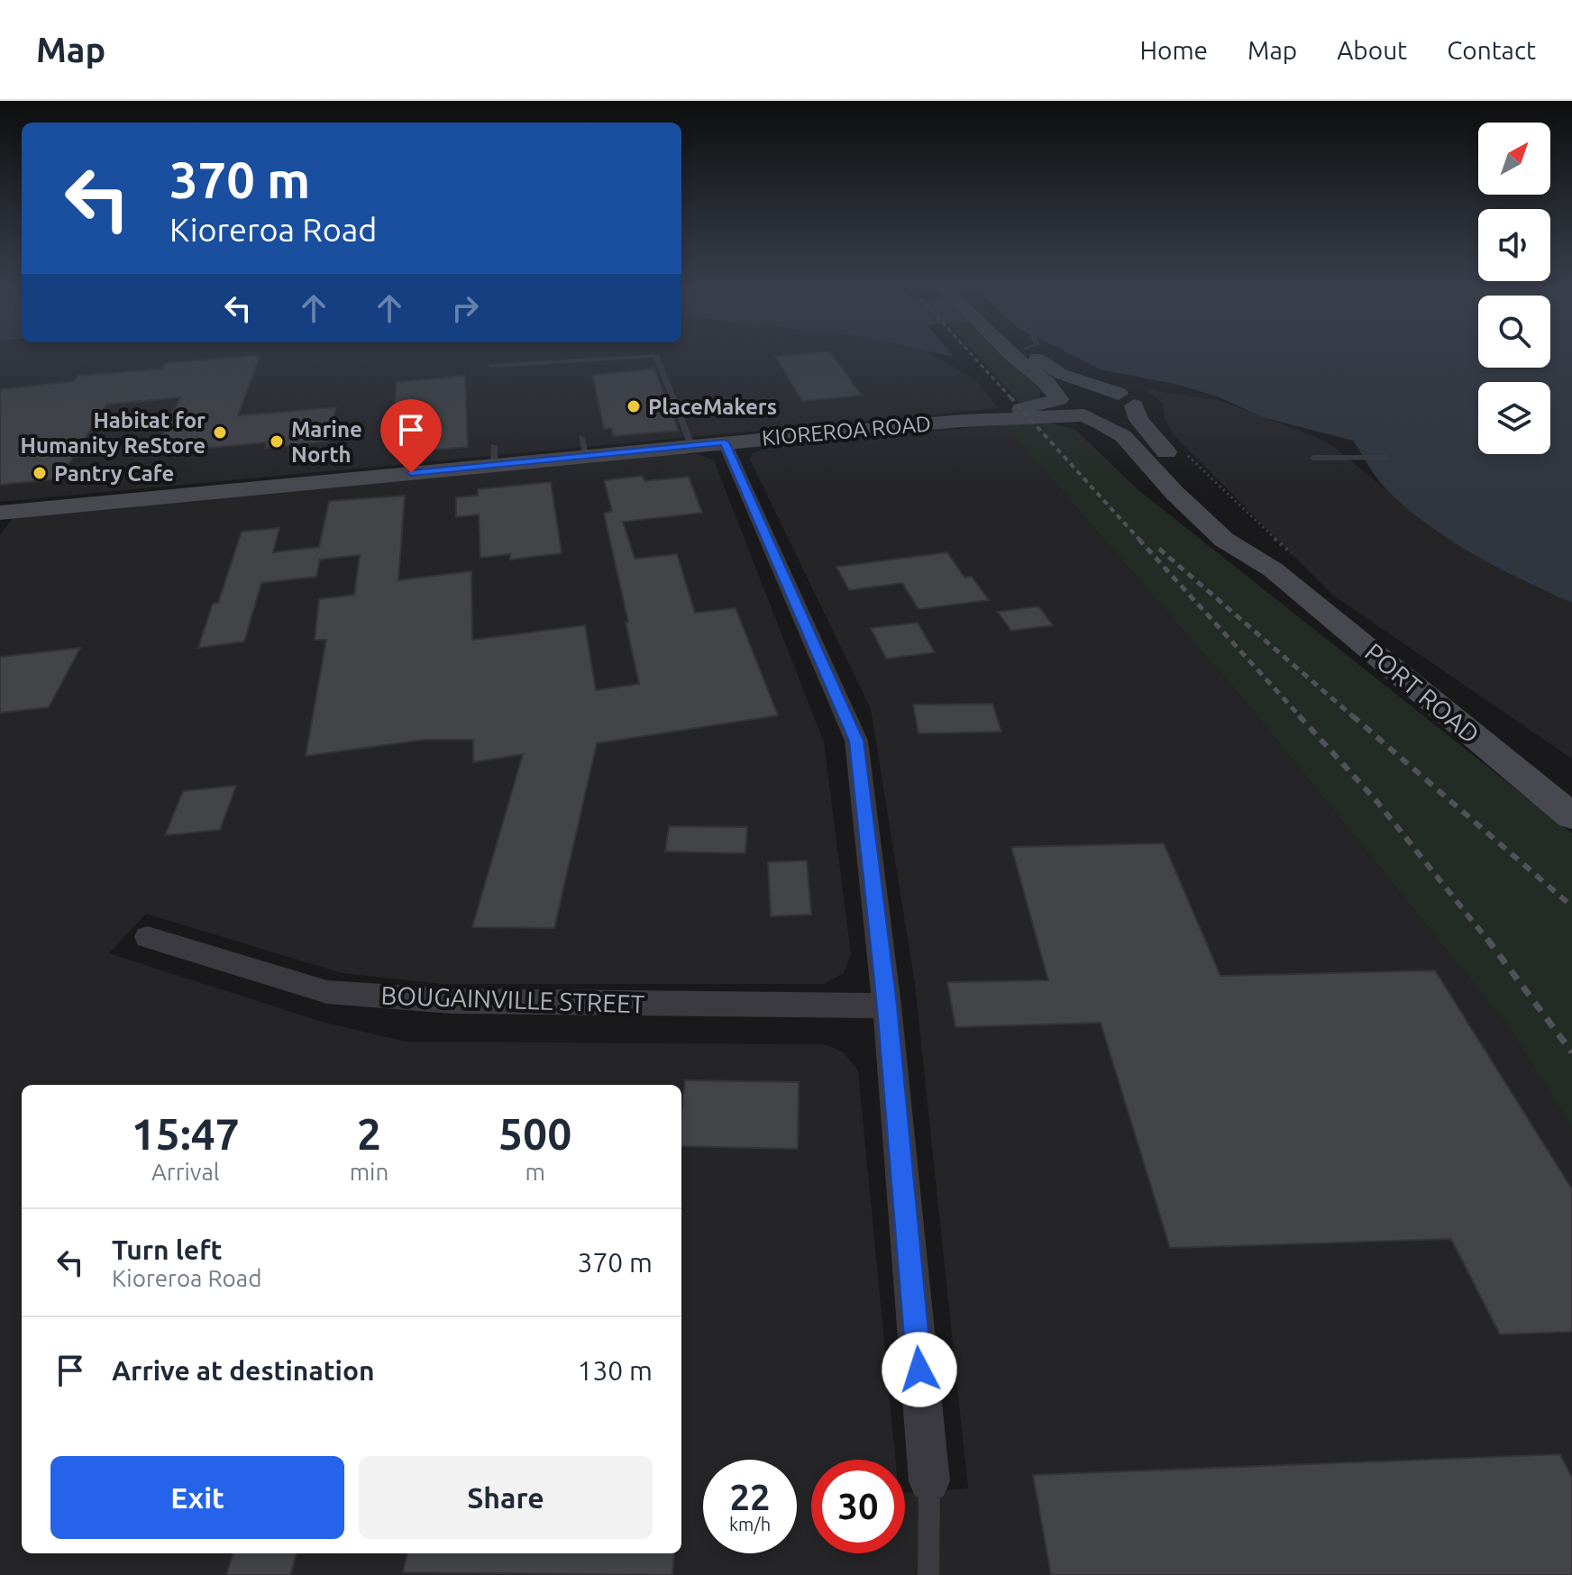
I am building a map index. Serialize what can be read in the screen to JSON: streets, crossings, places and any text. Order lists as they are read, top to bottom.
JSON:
{
  "streets": {
    "main road": ["KIOREROA ROAD", "PORT ROAD"],
    "street": ["BOUGAINVILLE STREET"]
  },
  "crossings": [
    ["KIOREROA ROAD", "PORT ROAD"]
  ],
  "places": [
    "PlaceMakers",
    "Habitat for Humanity ReStore",
    "Marine North",
    "Pantry Cafe"
  ],
  "north": "top right",
  "page": {
    "header": "Map",
    "nav": [
      "Home",
      "Map",
      "About",
      "Contact"
    ],
    "turn": ["370 m", "Kioreroa Road"],
    "eta": [
      "15:47",
      "Arrival",
      "2",
      "min",
      "500",
      "m"
    ],
    "list": [
      {
        "name": "Turn left",
        "note": "Kioreroa Road",
        "value": "370 m"
      },
      {
        "name": "Arrive at destination",
        "value": "130 m"
      }
    ],
    "buttons": ["Exit", "Share"],
    "speed": "22 km/h",
    "limit": "30"
  }
}
